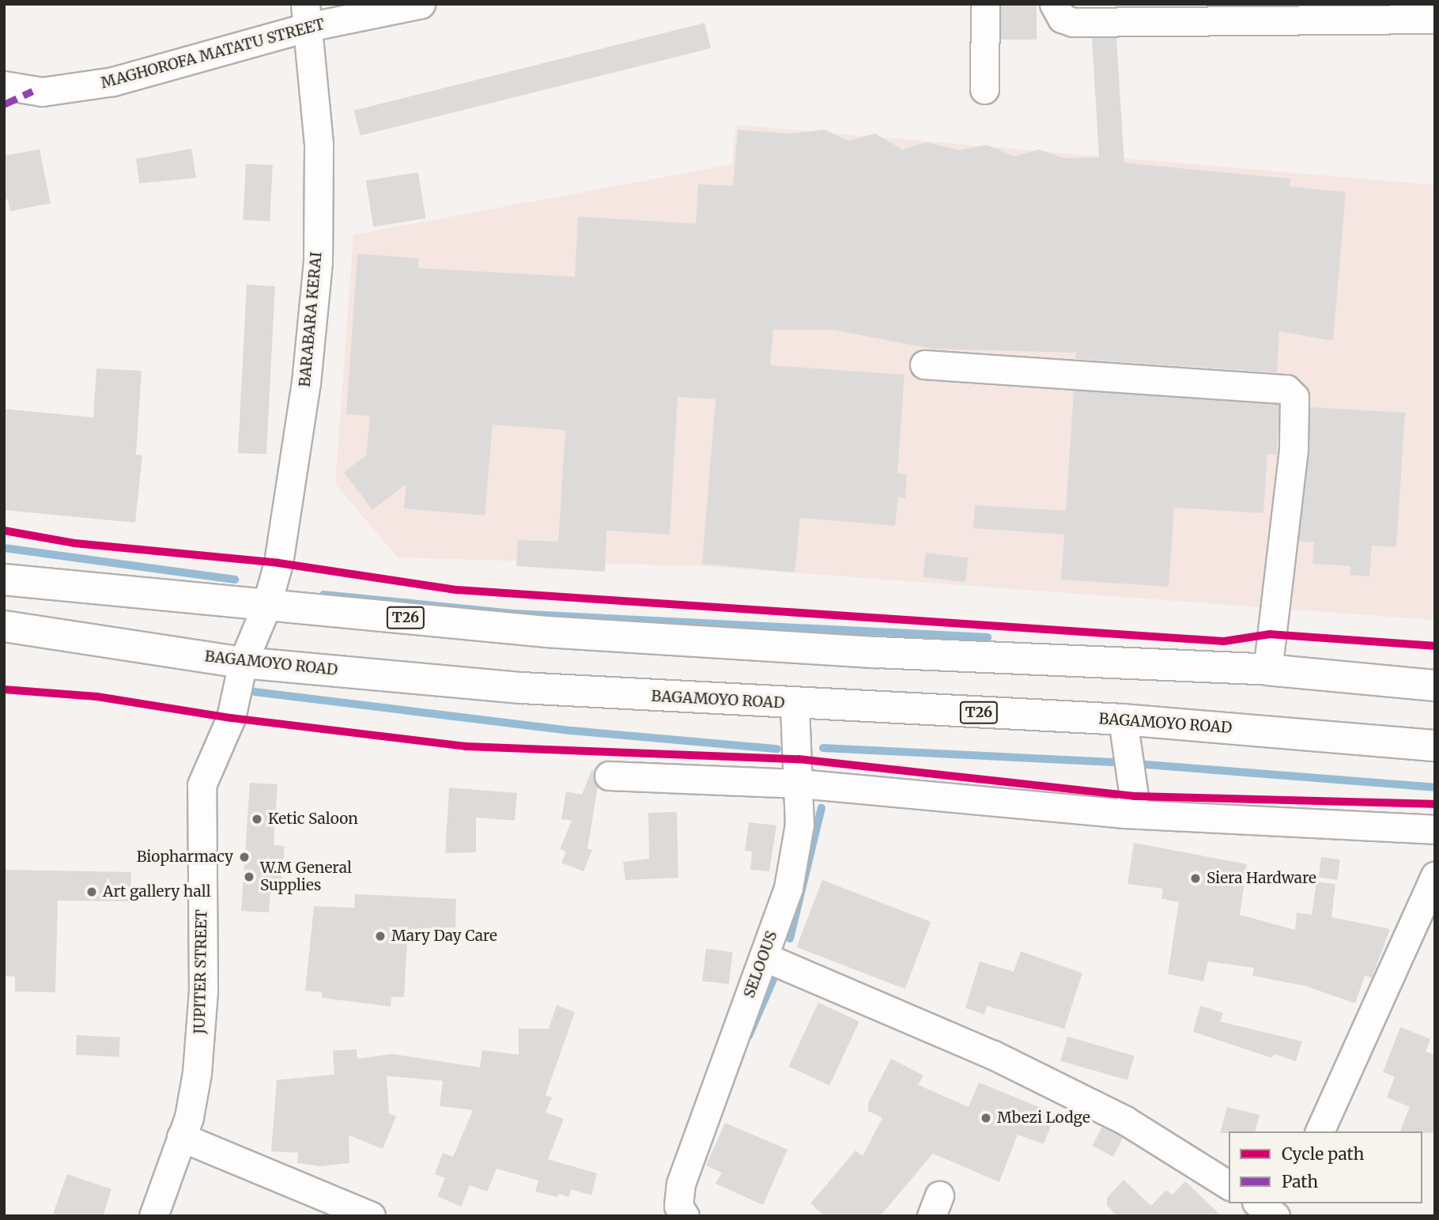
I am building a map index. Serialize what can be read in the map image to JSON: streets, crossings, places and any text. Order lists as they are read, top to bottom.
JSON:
{
  "streets": {
    "highway": ["T26", "BAGAMOYO ROAD"],
    "street": [
      "MAGHOROFA MATATU STREET",
      "BARABARA KERAI",
      "SELOOUS",
      "JUPITER STREET"
    ]
  },
  "crossings": [
    ["MAGHOROFA MATATU STREET", "BARABARA KERAI"],
    ["BARABARA KERAI", "T26"],
    ["BARABARA KERAI", "BAGAMOYO ROAD"],
    ["BARABARA KERAI", "JUPITER STREET"],
    ["BAGAMOYO ROAD", "SELOOUS"],
    ["BAGAMOYO ROAD", "JUPITER STREET"]
  ],
  "places": [
    "Ketic Saloon",
    "Biopharmacy",
    "W.M General Supplies",
    "Siera Hardware",
    "Art gallery hall",
    "Mary Day Care",
    "Mbezi Lodge"
  ],
  "legend": ["Cycle path", "Path"]
}
